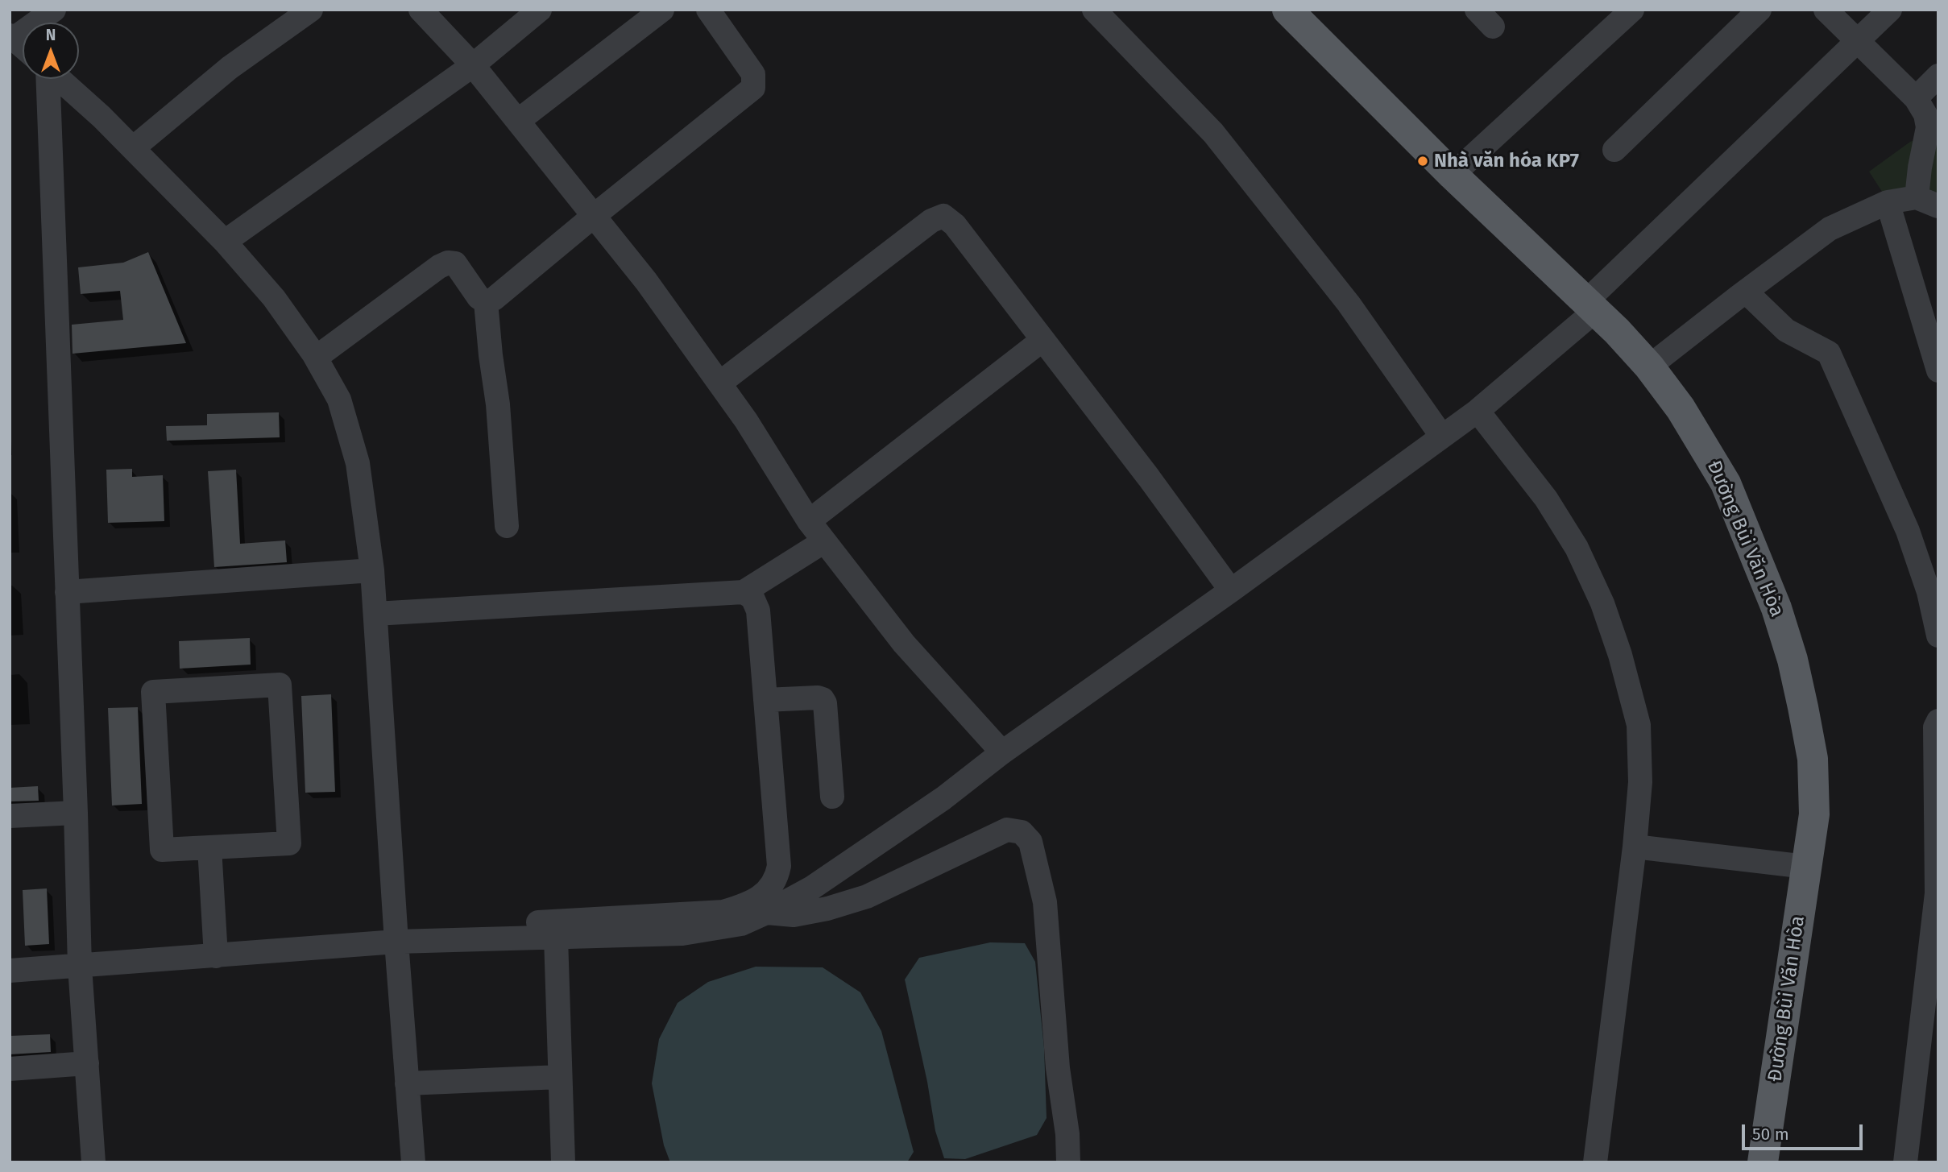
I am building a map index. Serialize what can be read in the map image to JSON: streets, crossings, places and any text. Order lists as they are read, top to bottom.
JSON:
{
  "streets": {
    "main road": ["Đường Bùi Văn Hòa"]
  },
  "places": ["Nhà văn hóa KP7"],
  "scale_bar": "50 m",
  "north": "top"
}
